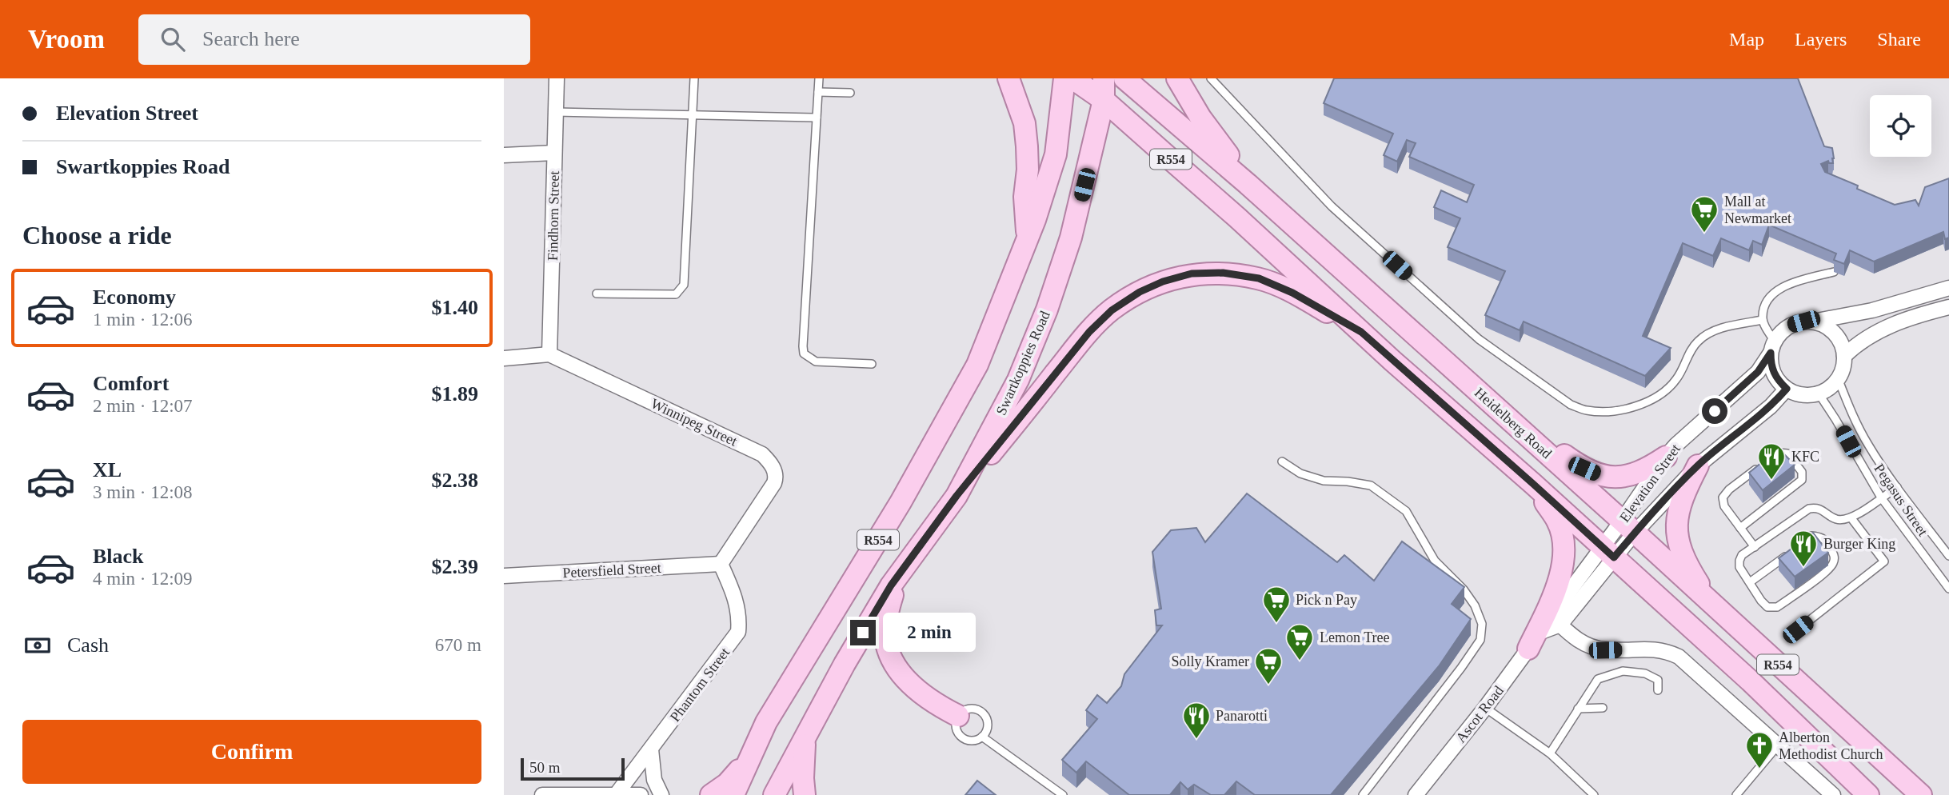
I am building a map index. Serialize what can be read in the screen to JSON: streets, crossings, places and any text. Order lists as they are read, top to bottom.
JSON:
{
  "streets": {
    "main road": ["R554", "Swartkoppies Road", "Heidelberg Road"],
    "street": [
      "Findhorn Street",
      "Winnipeg Street",
      "Elevation Street",
      "Petersfield Street",
      "Phantom Street",
      "Ascot Road"
    ],
    "lane": ["Pegasus Street"]
  },
  "crossings": [
    ["R554", "Swartkoppies Road"],
    ["R554", "Elevation Street"],
    ["Findhorn Street", "Winnipeg Street"],
    ["Winnipeg Street", "Petersfield Street"],
    ["Winnipeg Street", "Phantom Street"],
    ["Heidelberg Road", "Elevation Street"],
    ["Elevation Street", "Pegasus Street"],
    ["Petersfield Street", "Phantom Street"]
  ],
  "places": {
    "supermarket": [
      "Mall at Newmarket",
      "Pick n Pay",
      "Lemon Tree",
      "Solly Kramer"
    ],
    "restaurant": ["KFC", "Burger King", "Panarotti"],
    "church": ["Alberton Methodist Church"]
  },
  "scale_bar": "50 m",
  "page": {
    "header": "Vroom",
    "search": "Search here",
    "nav": ["Map", "Layers", "Share"],
    "banner": ["Elevation Street", "Swartkoppies Road"],
    "heading": "Choose a ride",
    "list": [
      {
        "name": "Economy",
        "note": "1 min · 12:06",
        "value": "$1.40"
      },
      {
        "name": "Comfort",
        "note": "2 min · 12:07",
        "value": "$1.89"
      },
      {
        "name": "XL",
        "note": "3 min · 12:08",
        "value": "$2.38"
      },
      {
        "name": "Black",
        "note": "4 min · 12:09",
        "value": "$2.39"
      }
    ],
    "bubble": "2 min",
    "pay": ["Cash", "670 m"],
    "buttons": "Confirm",
    "scale": "50 m"
  }
}
